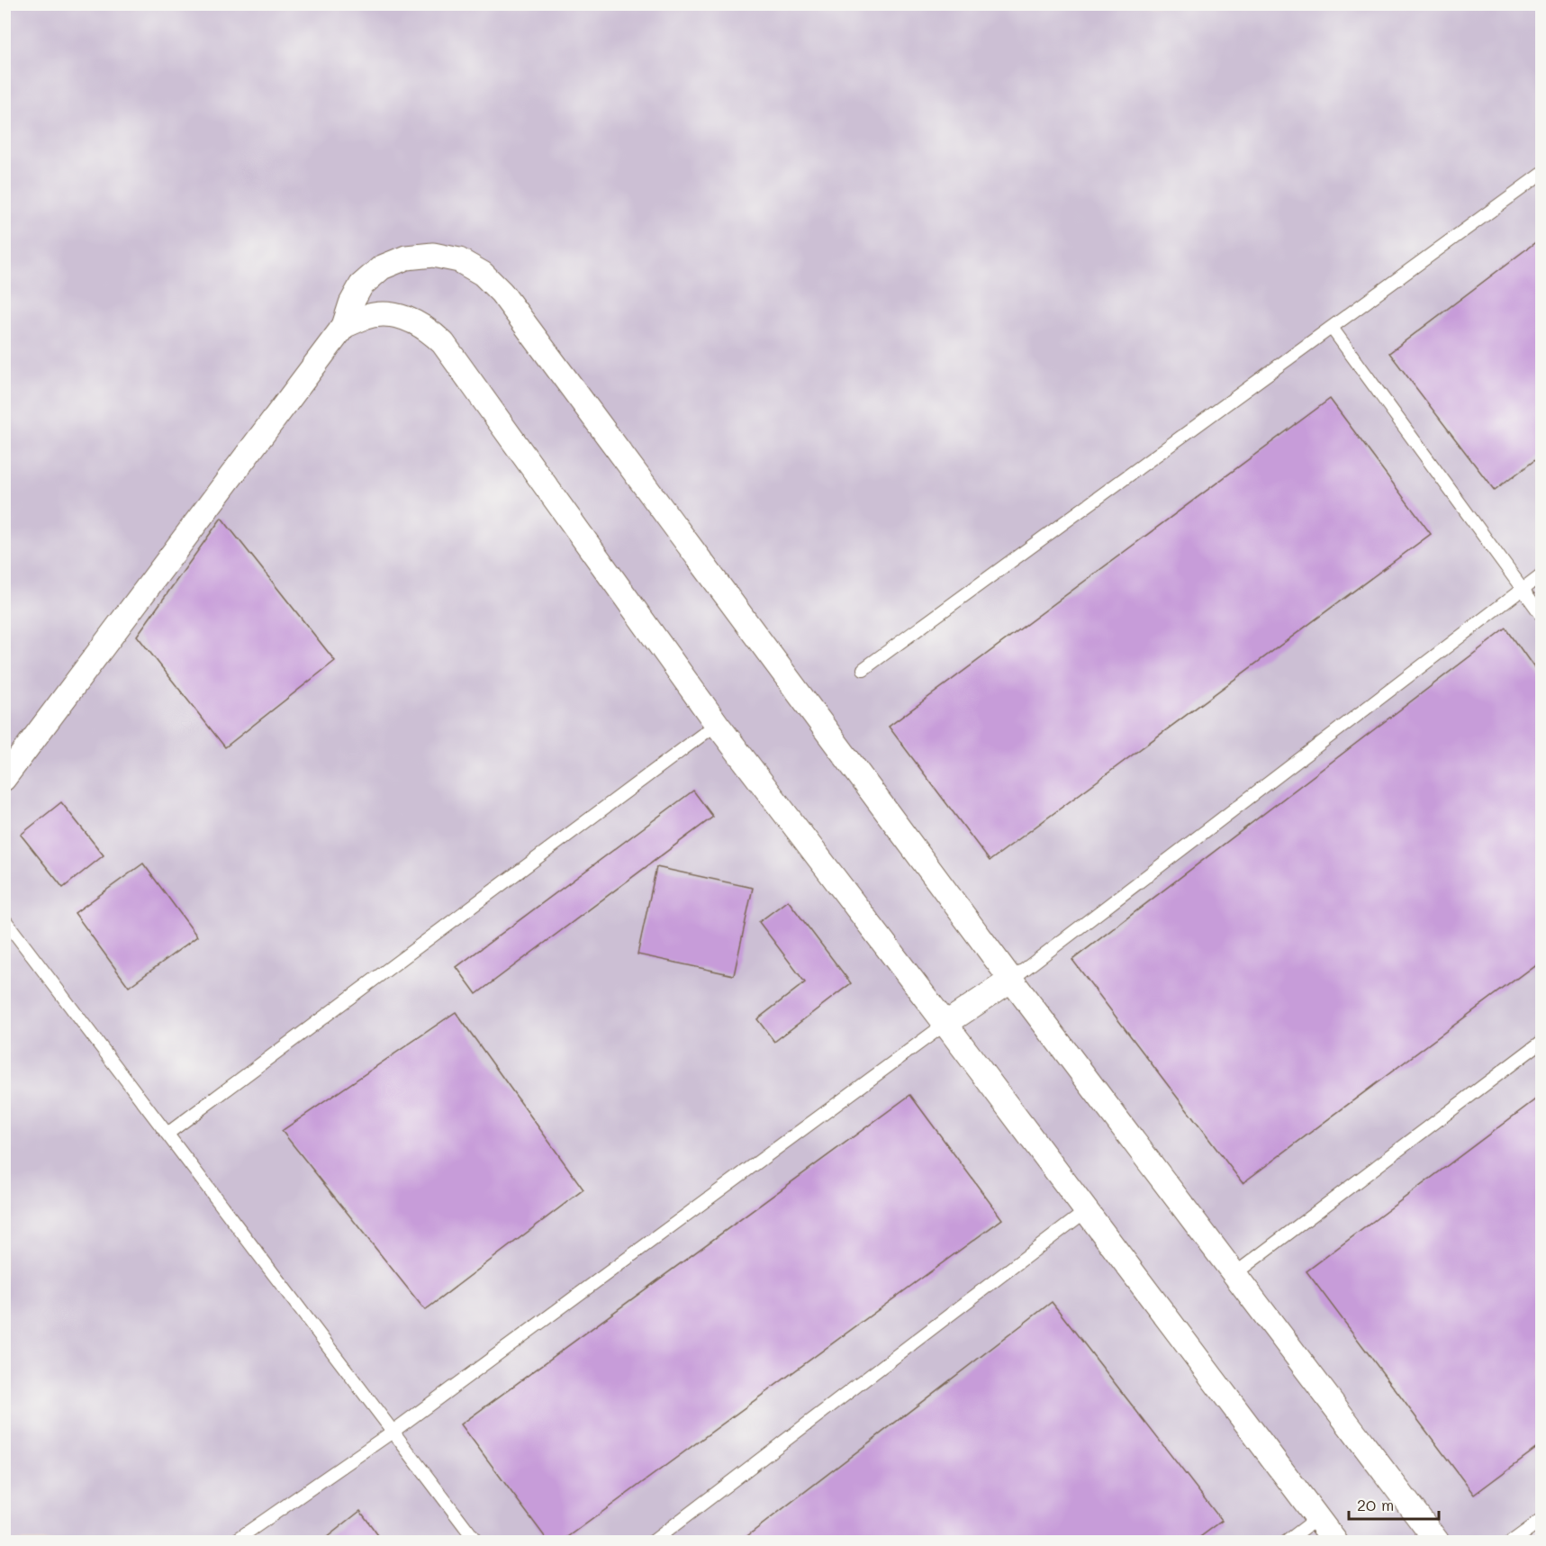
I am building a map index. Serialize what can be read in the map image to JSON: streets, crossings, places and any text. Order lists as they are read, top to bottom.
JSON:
{
  "scale_bar": "20 m"
}
